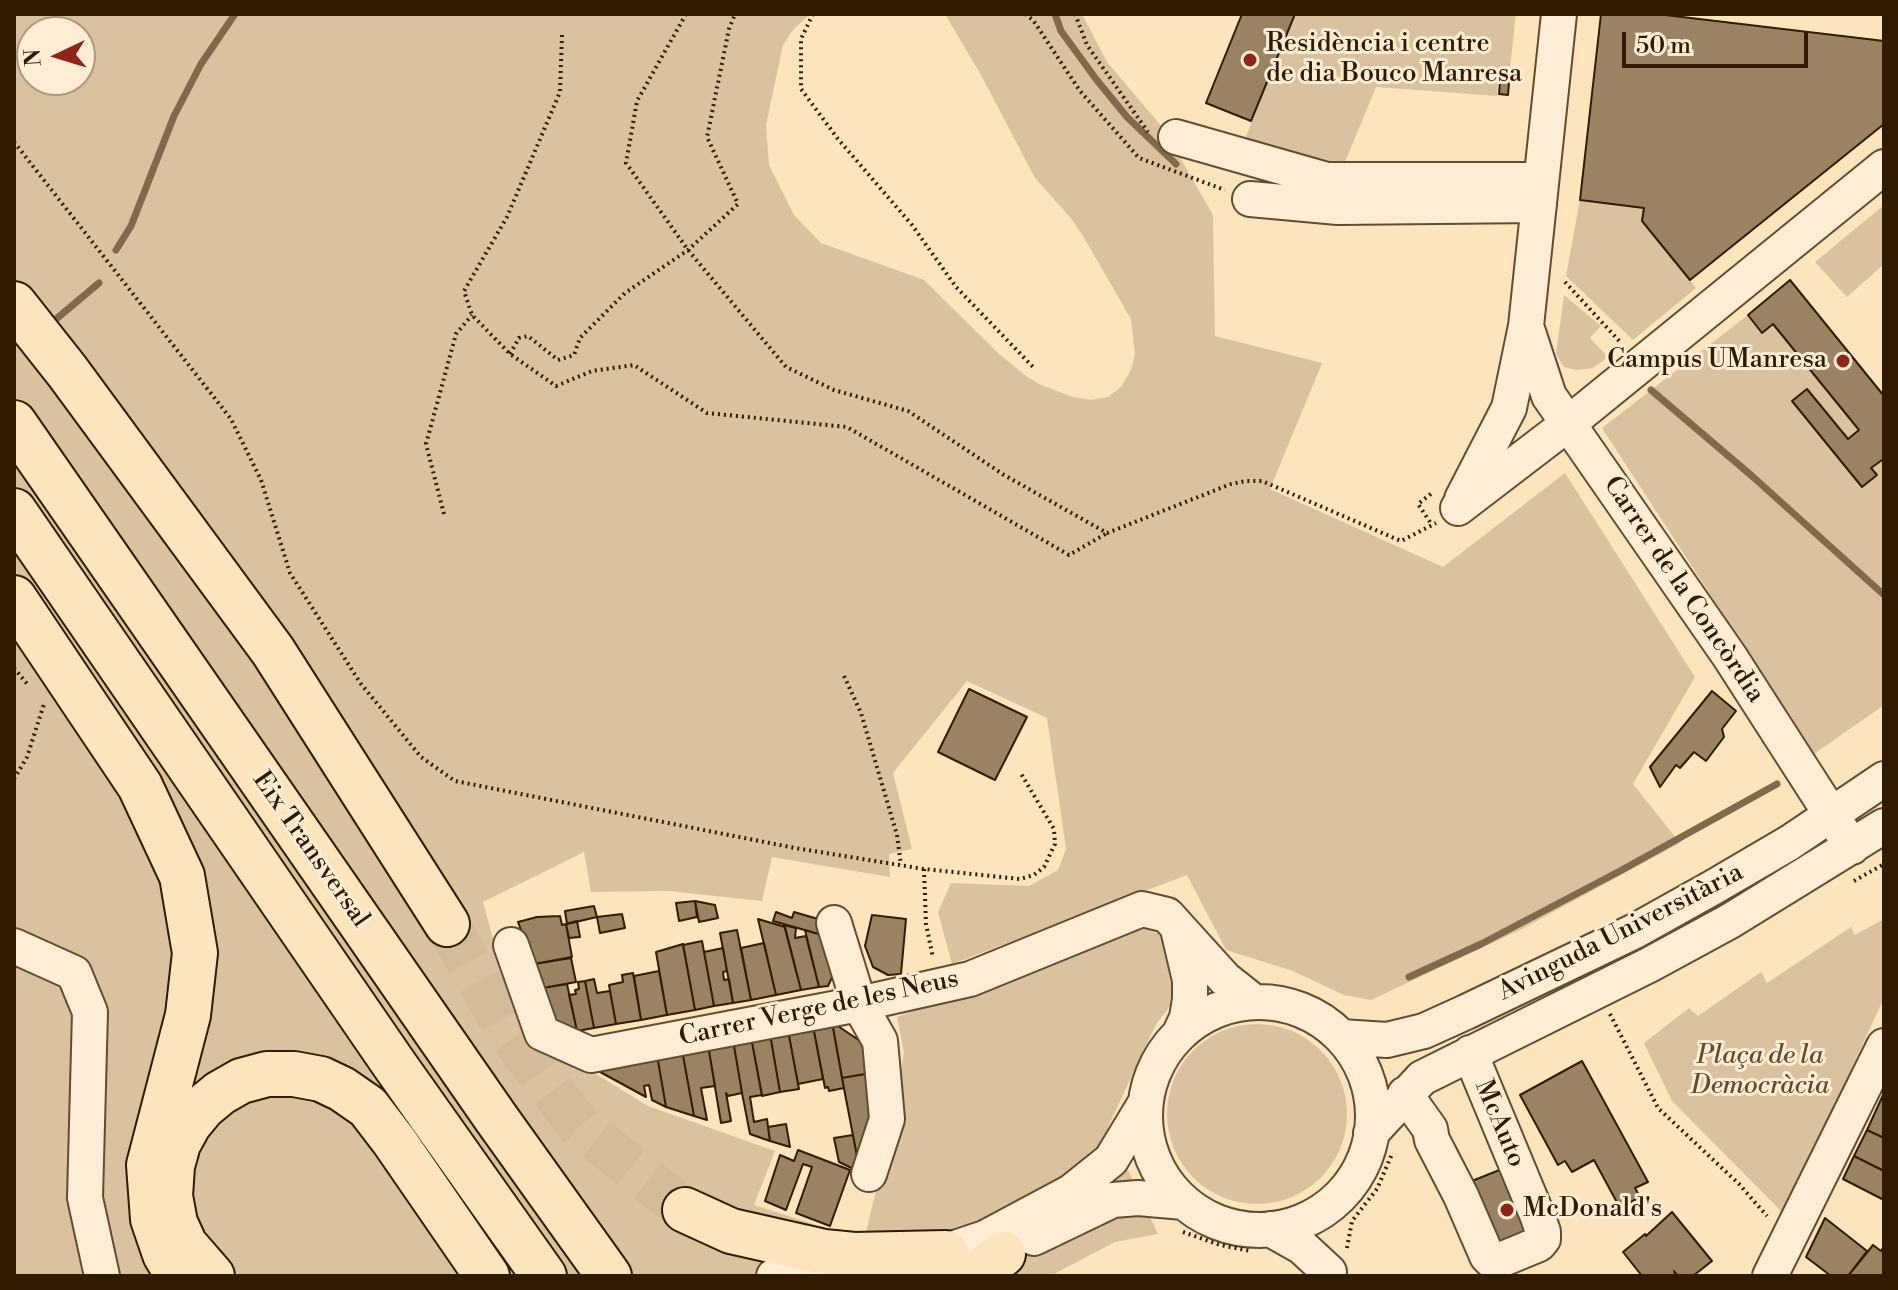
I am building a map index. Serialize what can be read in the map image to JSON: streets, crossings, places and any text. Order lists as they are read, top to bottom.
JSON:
{
  "streets": {
    "highway": ["Eix Transversal"],
    "street": [
      "Carrer de la Concòrdia",
      "Avinguda Universitària",
      "Carrer Verge de les Neus",
      "McAuto"
    ]
  },
  "crossings": [
    ["Carrer de la Concòrdia", "Avinguda Universitària"],
    ["Avinguda Universitària", "Carrer Verge de les Neus"],
    ["Avinguda Universitària", "McAuto"]
  ],
  "parks": ["Plaça de la Democràcia"],
  "places": ["Residència i centre de dia Bouco Manresa", "Campus UManresa", "McDonald's"],
  "scale_bar": "50 m",
  "north": "left"
}
